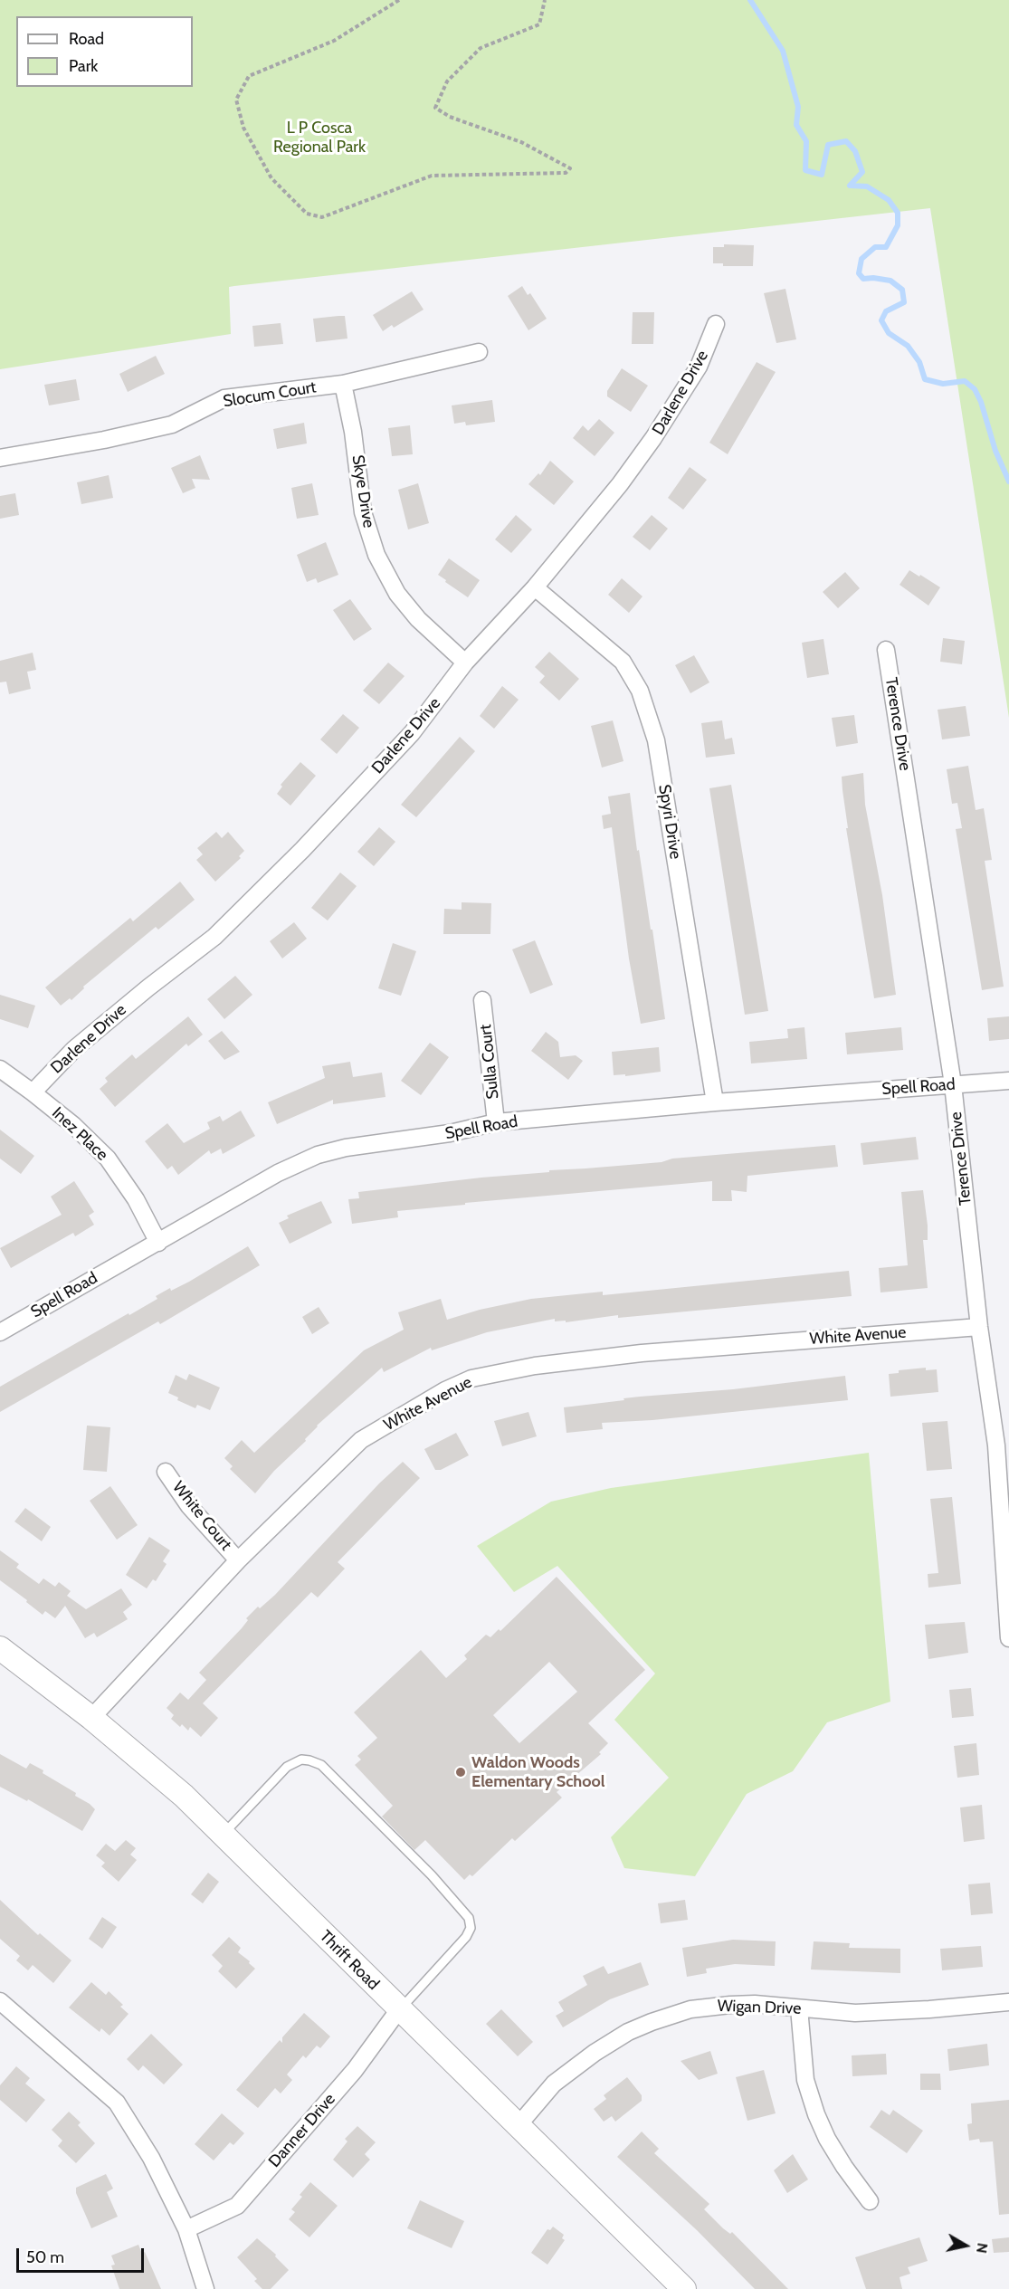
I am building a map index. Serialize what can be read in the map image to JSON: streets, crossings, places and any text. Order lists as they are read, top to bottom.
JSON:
{
  "streets": {
    "street": [
      "Darlene Drive",
      "Slocum Court",
      "Skye Drive",
      "Terence Drive",
      "Spyri Drive",
      "Sulla Court",
      "Spell Road",
      "Inez Place",
      "White Avenue",
      "White Court",
      "Thrift Road",
      "Wigan Drive",
      "Danner Drive"
    ]
  },
  "crossings": [
    ["Darlene Drive", "Skye Drive"],
    ["Darlene Drive", "Spyri Drive"],
    ["Darlene Drive", "Inez Place"],
    ["Slocum Court", "Skye Drive"],
    ["Terence Drive", "Spell Road"],
    ["Terence Drive", "White Avenue"],
    ["Spyri Drive", "Spell Road"],
    ["Sulla Court", "Spell Road"],
    ["Spell Road", "Inez Place"],
    ["White Avenue", "White Court"],
    ["White Avenue", "Thrift Road"],
    ["Thrift Road", "Wigan Drive"],
    ["Thrift Road", "Danner Drive"]
  ],
  "parks": ["L P Cosca Regional Park"],
  "places": ["Waldon Woods Elementary School"],
  "legend": ["Road", "Park"],
  "scale_bar": "50 m",
  "north": "right"
}
